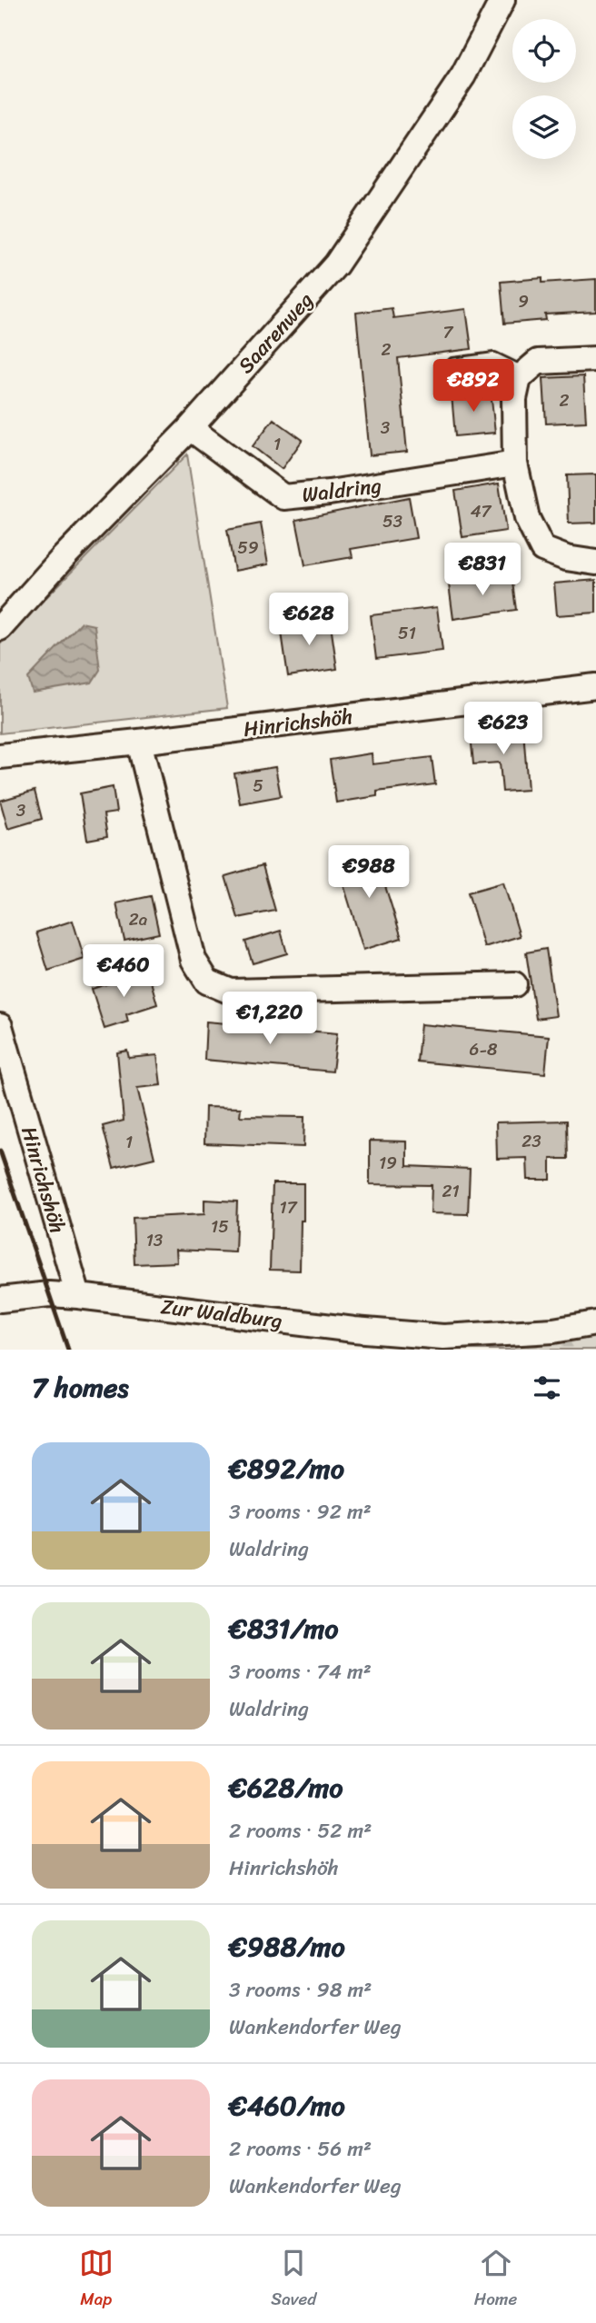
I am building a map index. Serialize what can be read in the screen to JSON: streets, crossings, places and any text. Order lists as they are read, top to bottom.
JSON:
{
  "streets": {
    "street": [
      "Saarenweg",
      "Waldring",
      "Hinrichshöh",
      "Zur Waldburg"
    ]
  },
  "crossings": [
    ["Saarenweg", "Waldring"],
    ["Hinrichshöh", "Zur Waldburg"]
  ],
  "house_numbers": [
    "9",
    "7",
    "2",
    "2",
    "3",
    "1",
    "47",
    "53",
    "59",
    "51",
    "5",
    "3",
    "2a",
    "6-8",
    "23",
    "1",
    "19",
    "21",
    "17",
    "15",
    "13"
  ],
  "page": {
    "price": [
      "€892",
      "€831",
      "€628",
      "€623",
      "€988",
      "€460",
      "€1,220"
    ],
    "heading": "7 homes",
    "list": [
      {
        "name": "€892/mo",
        "note": "3 rooms · 92 m² · Waldring"
      },
      {
        "name": "€831/mo",
        "note": "3 rooms · 74 m² · Waldring"
      },
      {
        "name": "€628/mo",
        "note": "2 rooms · 52 m² · Hinrichshöh"
      },
      {
        "name": "€988/mo",
        "note": "3 rooms · 98 m² · Wankendorfer Weg"
      },
      {
        "name": "€460/mo",
        "note": "2 rooms · 56 m² · Wankendorfer Weg"
      }
    ],
    "tabs": ["Map", "Saved", "Home"]
  }
}
